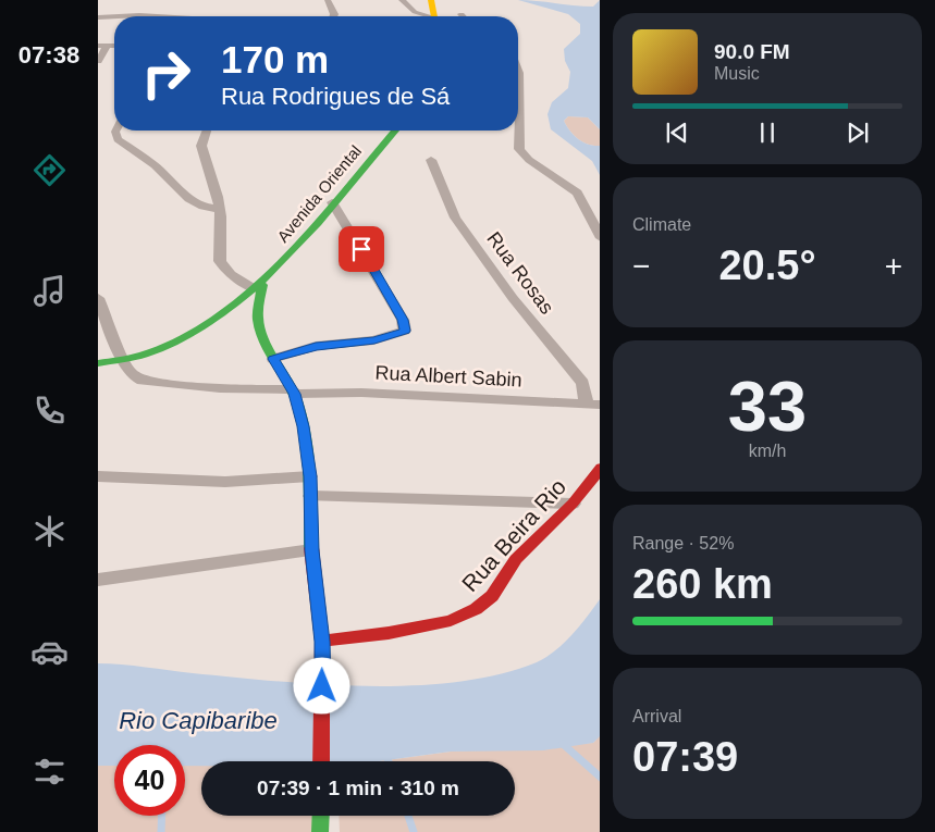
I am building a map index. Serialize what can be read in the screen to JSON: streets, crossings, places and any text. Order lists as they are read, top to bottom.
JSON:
{
  "streets": {
    "street": [
      "Avenida Oriental",
      "Rua Rosas",
      "Rua Albert Sabin",
      "Rua Beira Rio"
    ]
  },
  "crossings": [
    ["Avenida Oriental", "Rua Albert Sabin"],
    ["Rua Rosas", "Rua Albert Sabin"]
  ],
  "water": ["Rio Capibaribe"],
  "page": {
    "tabs": "07:38",
    "turn": ["170 m", "Rua Rodrigues de Sá"],
    "song": ["90.0 FM", "Music"],
    "tile": [
      "Climate",
      ["33", "km/h"],
      ["Range · 52%", "260 km"],
      ["Arrival", "07:39"]
    ],
    "heat": ["−", "20.5°", "+"],
    "limit": "40",
    "trip": "07:39 · 1 min · 310 m"
  }
}
